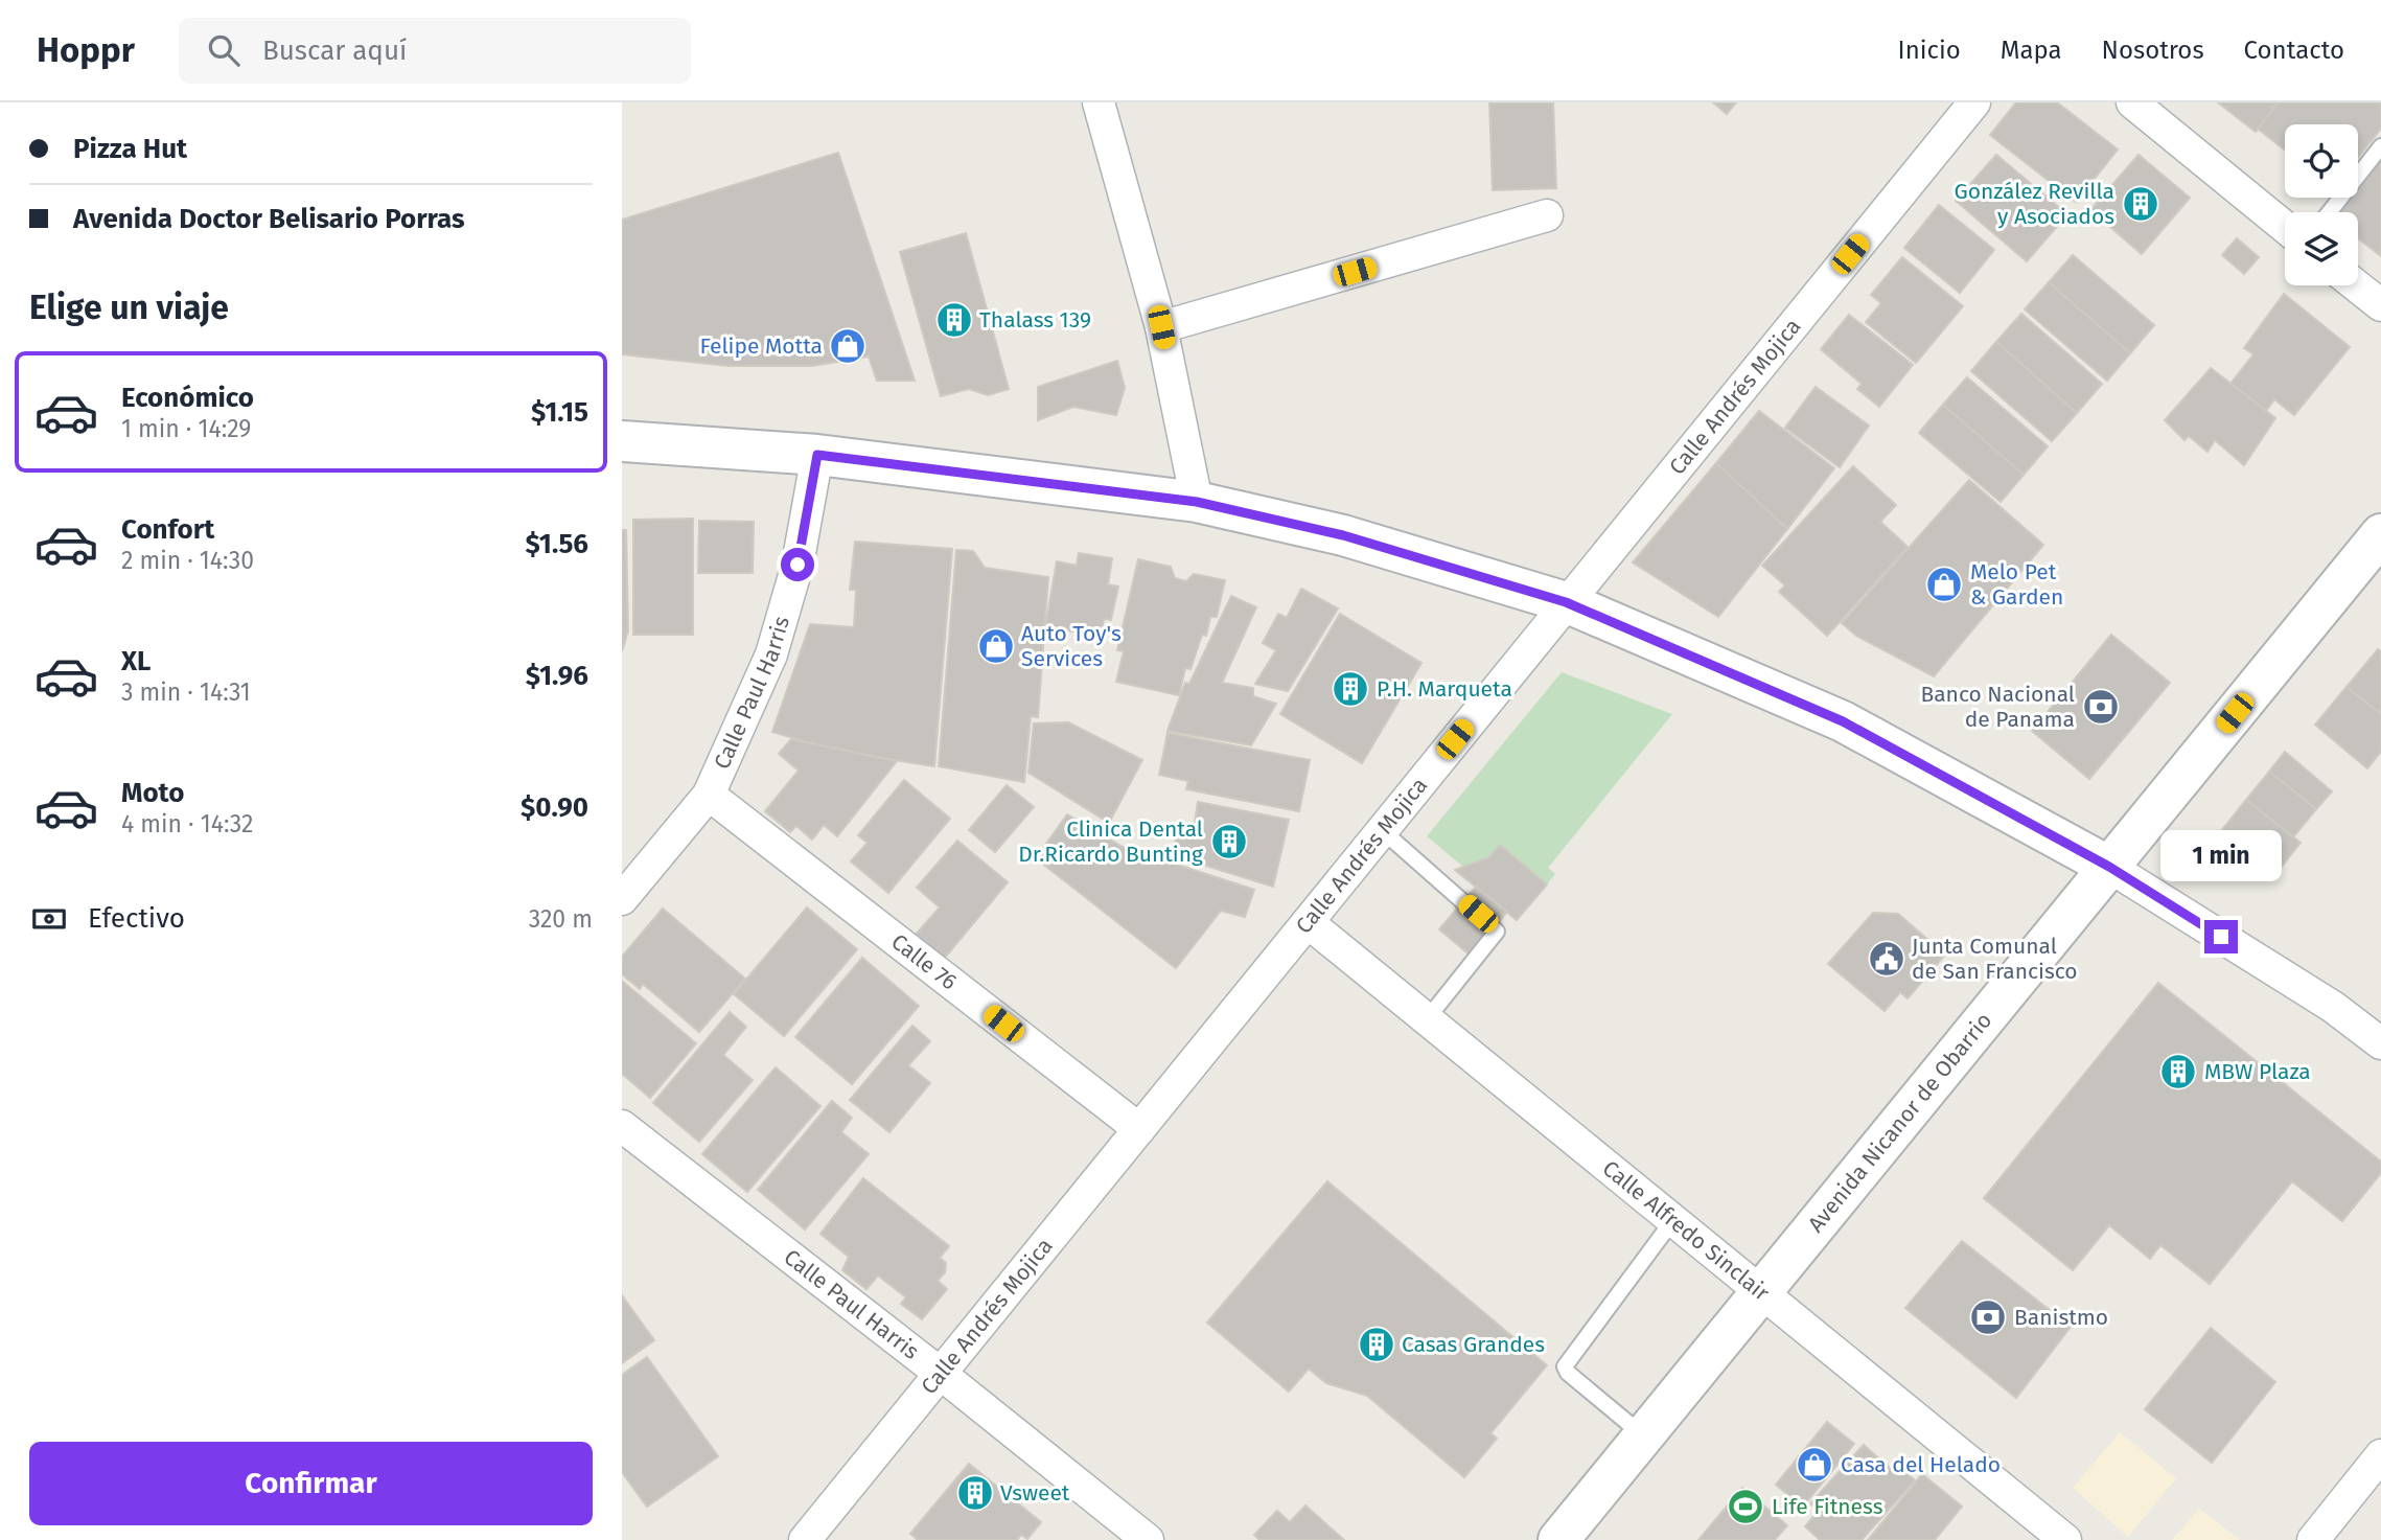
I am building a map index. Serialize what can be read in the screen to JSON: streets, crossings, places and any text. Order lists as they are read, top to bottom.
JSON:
{
  "streets": {
    "street": [
      "Calle Andrés Mojica",
      "Calle Paul Harris",
      "Calle 76",
      "Avenida Nicanor de Obarrio",
      "Calle Alfredo Sinclair"
    ]
  },
  "crossings": [
    ["Calle Andrés Mojica", "Calle Paul Harris"],
    ["Calle Andrés Mojica", "Calle 76"],
    ["Calle Andrés Mojica", "Calle Alfredo Sinclair"],
    ["Calle Paul Harris", "Calle 76"],
    ["Avenida Nicanor de Obarrio", "Calle Alfredo Sinclair"]
  ],
  "places": {
    "building": [
      "González Revilla y Asociados",
      "Thalass 139",
      "P.H. Marqueta",
      "Clinica Dental Dr.Ricardo Bunting",
      "MBW Plaza",
      "Casas Grandes",
      "Vsweet"
    ],
    "shop": [
      "Felipe Motta",
      "Melo Pet & Garden",
      "Auto Toy's Services",
      "Casa del Helado"
    ],
    "bank": ["Banco Nacional de Panama", "Banistmo"],
    "public building": ["Junta Comunal de San Francisco"],
    "sports": ["Life Fitness"]
  },
  "page": {
    "header": "Hoppr",
    "search": "Buscar aquí",
    "nav": [
      "Inicio",
      "Mapa",
      "Nosotros",
      "Contacto"
    ],
    "banner": ["Pizza Hut", "Avenida Doctor Belisario Porras"],
    "heading": "Elige un viaje",
    "list": [
      {
        "name": "Económico",
        "note": "1 min · 14:29",
        "value": "$1.15"
      },
      {
        "name": "Confort",
        "note": "2 min · 14:30",
        "value": "$1.56"
      },
      {
        "name": "XL",
        "note": "3 min · 14:31",
        "value": "$1.96"
      },
      {
        "name": "Moto",
        "note": "4 min · 14:32",
        "value": "$0.90"
      }
    ],
    "bubble": "1 min",
    "pay": ["Efectivo", "320 m"],
    "buttons": "Confirmar"
  }
}
